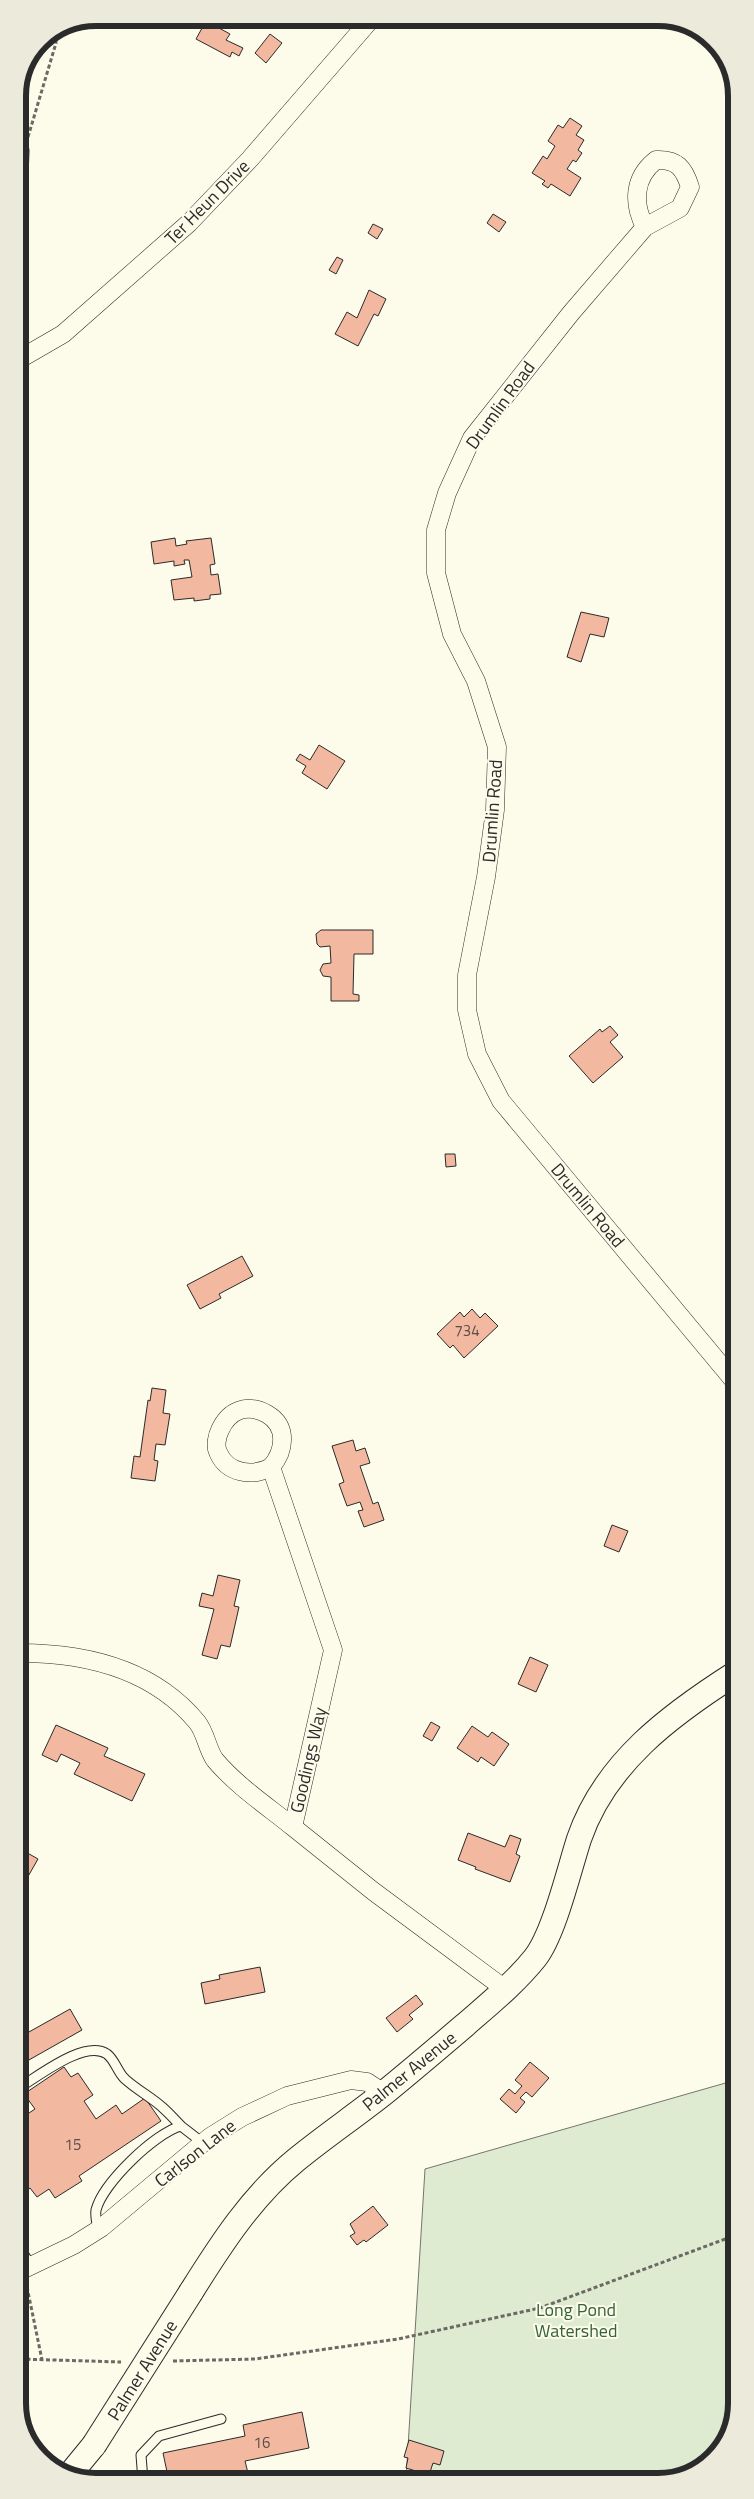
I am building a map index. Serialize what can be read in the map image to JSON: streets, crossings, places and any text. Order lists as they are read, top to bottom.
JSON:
{
  "streets": {
    "main road": ["Palmer Avenue"],
    "street": [
      "Ter Heun Drive",
      "Drumlin Road",
      "Goodings Way",
      "Carlson Lane"
    ]
  },
  "crossings": [
    ["Goodings Way", "Palmer Avenue"],
    ["Palmer Avenue", "Carlson Lane"]
  ],
  "parks": ["Long Pond Watershed"],
  "house_numbers": ["734", "15", "16"]
}
